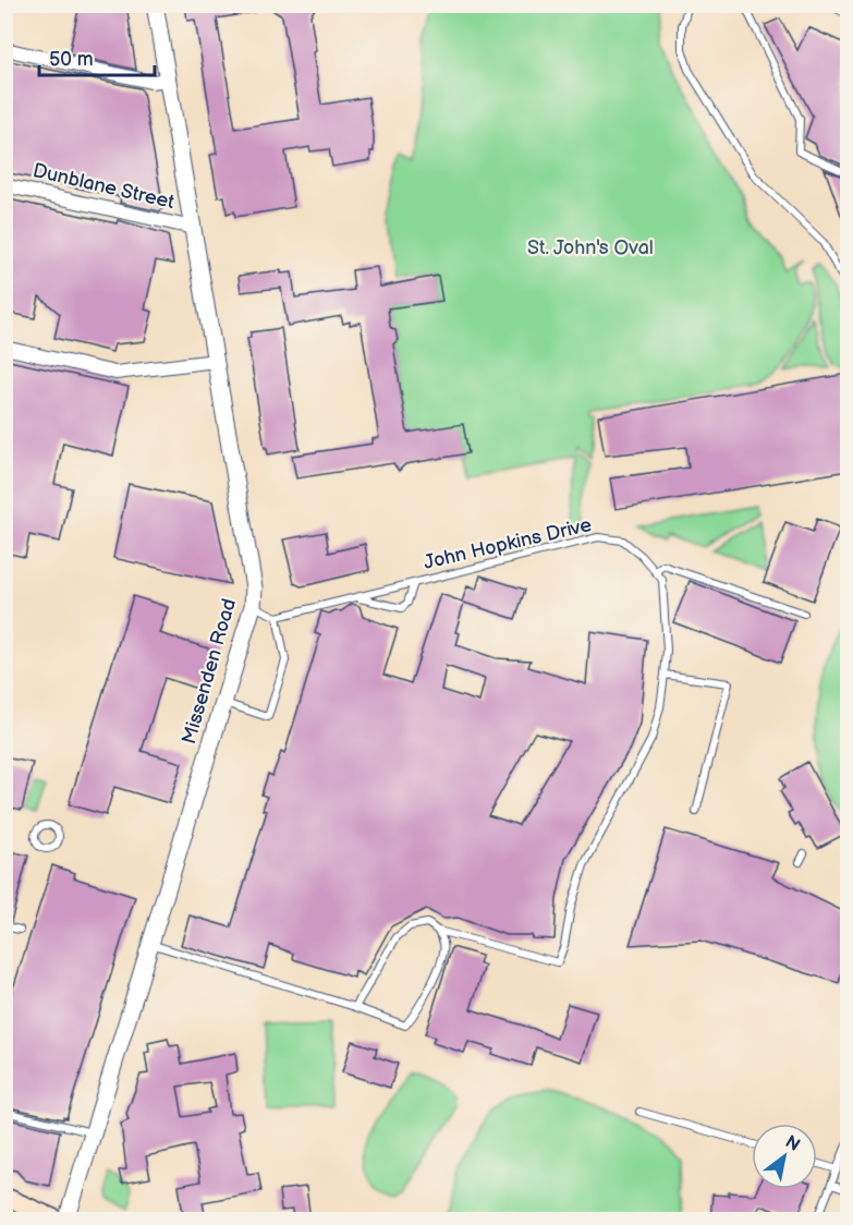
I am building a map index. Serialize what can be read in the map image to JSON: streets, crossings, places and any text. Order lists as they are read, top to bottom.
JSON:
{
  "streets": {
    "street": ["Dunblane Street", "Missenden Road"],
    "lane": ["John Hopkins Drive"]
  },
  "crossings": [
    ["Dunblane Street", "Missenden Road"]
  ],
  "parks": ["St. John's Oval"],
  "scale_bar": "50 m",
  "north": "top right"
}
